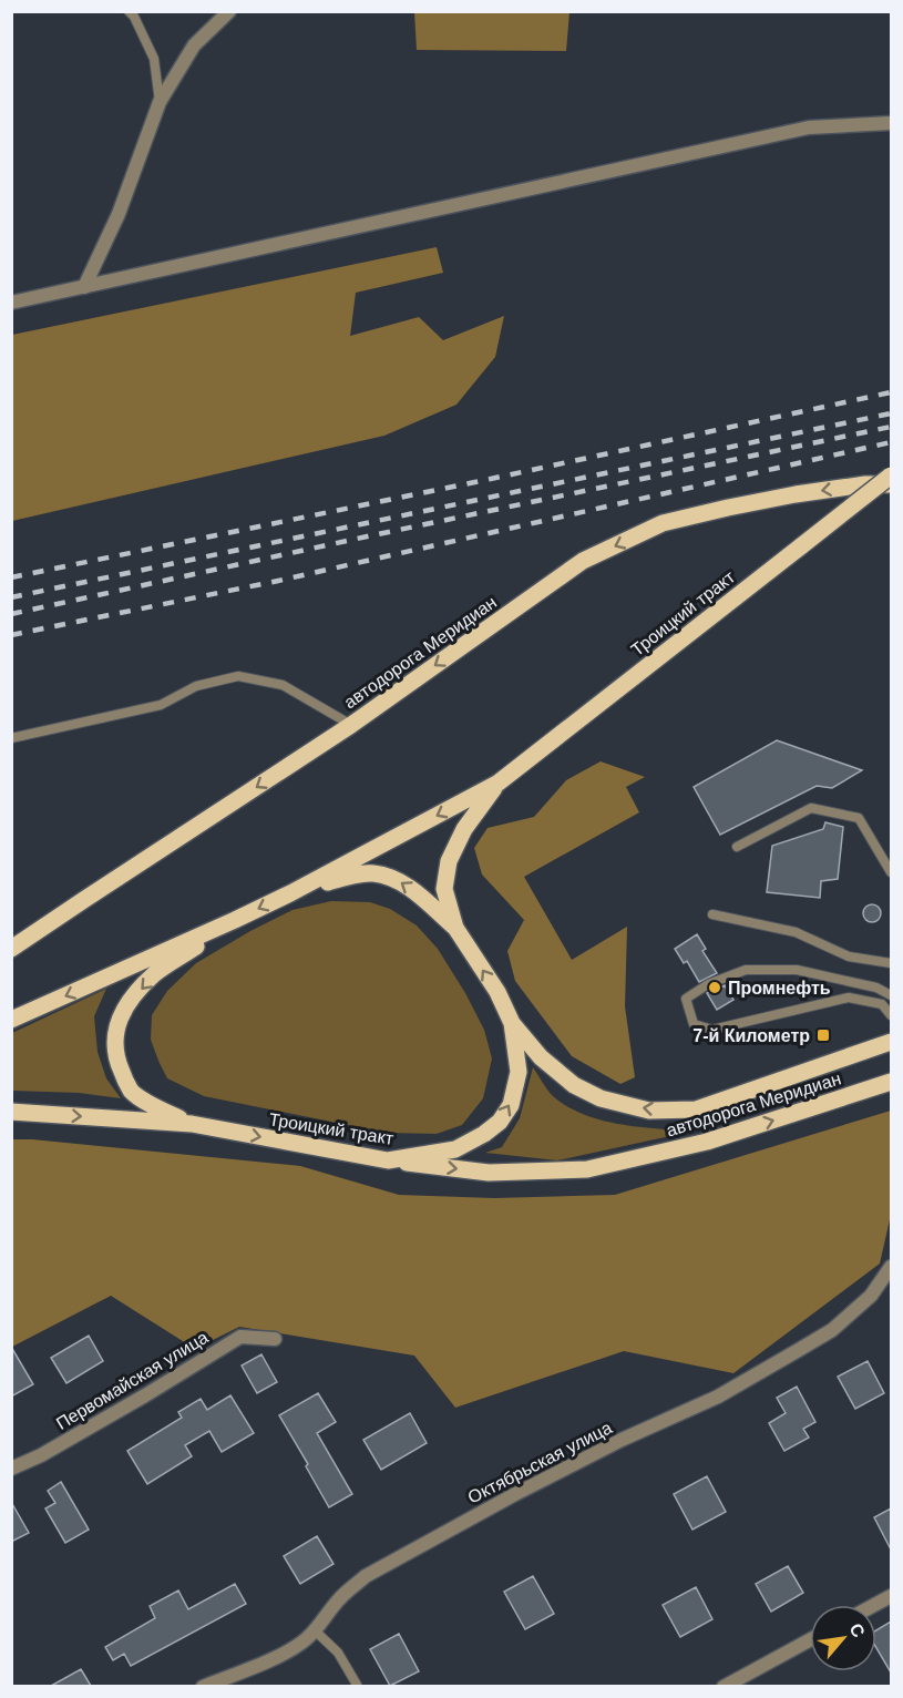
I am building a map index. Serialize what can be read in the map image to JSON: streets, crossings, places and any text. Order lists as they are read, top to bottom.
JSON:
{
  "streets": {
    "main road": ["Троицкий тракт", "автодорога Меридиан"],
    "street": ["Первомайская улица", "Октябрьская улица"]
  },
  "crossings": [
    ["Троицкий тракт", "автодорога Меридиан"]
  ],
  "places": {
    "other": ["Промнефть"],
    "transit": ["7-й Километр"]
  },
  "north": "top right"
}
